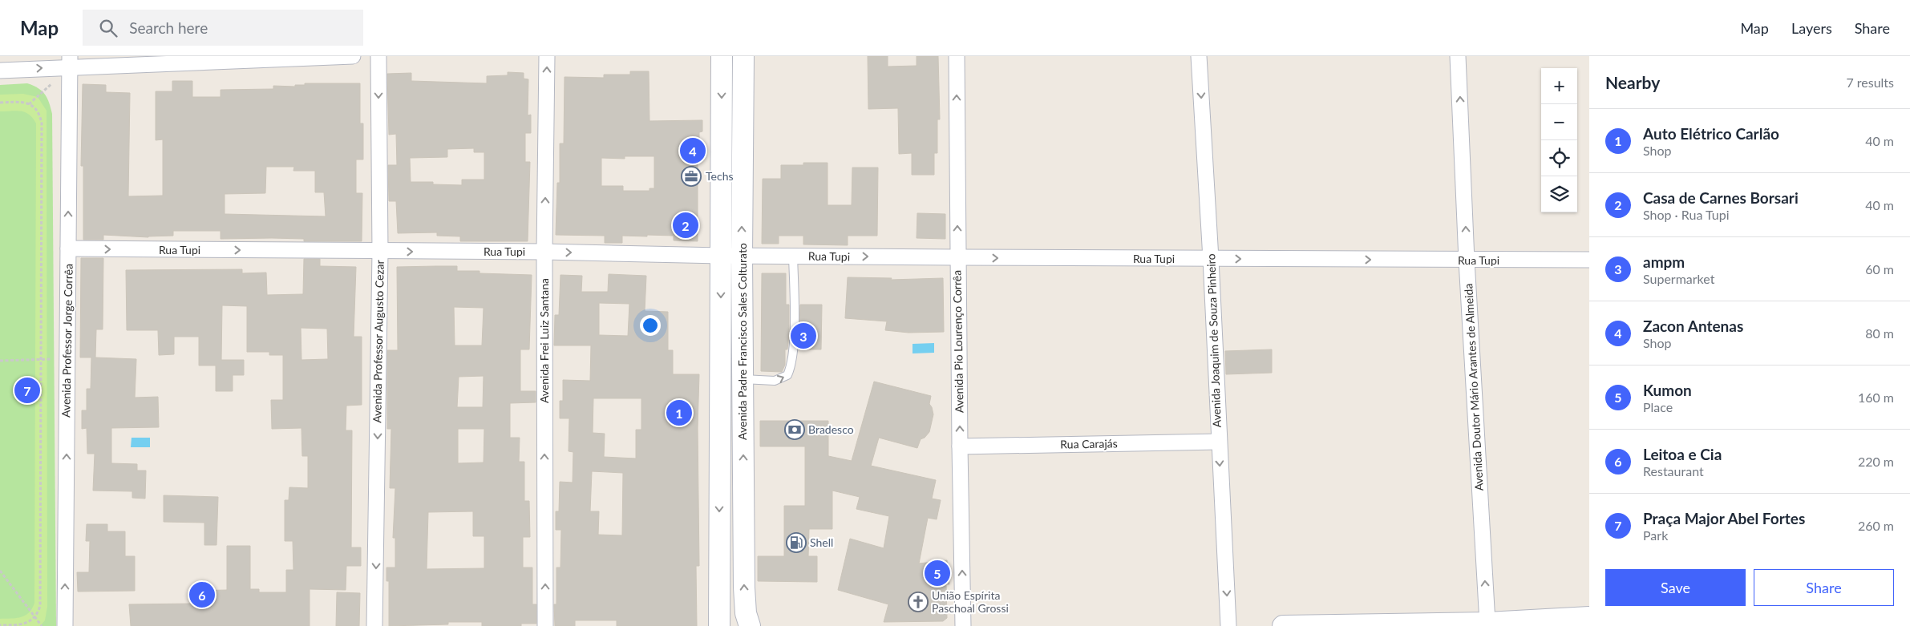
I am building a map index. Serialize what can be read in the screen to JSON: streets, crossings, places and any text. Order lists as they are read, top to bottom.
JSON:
{
  "streets": {
    "main road": ["Avenida Padre Francisco Sales Colturato"],
    "street": [
      "Rua Tupi",
      "Avenida Professor Jorge Corrêa",
      "Avenida Frei Luiz Santana",
      "Avenida Joaquim de Souza Pinheiro",
      "Avenida Professor Augusto Cezar",
      "Avenida Pio Lourenço Corrêa",
      "Avenida Doutor Mário Arantes de Almeida",
      "Rua Carajás"
    ]
  },
  "crossings": [
    ["Rua Tupi", "Avenida Professor Jorge Corrêa"],
    ["Rua Tupi", "Avenida Frei Luiz Santana"],
    ["Rua Tupi", "Avenida Joaquim de Souza Pinheiro"],
    ["Rua Tupi", "Avenida Professor Augusto Cezar"],
    ["Rua Tupi", "Avenida Padre Francisco Sales Colturato"],
    ["Rua Tupi", "Avenida Pio Lourenço Corrêa"],
    ["Rua Tupi", "Avenida Doutor Mário Arantes de Almeida"],
    ["Avenida Joaquim de Souza Pinheiro", "Rua Carajás"],
    ["Avenida Pio Lourenço Corrêa", "Rua Carajás"]
  ],
  "one_way": [
    "Rua Tupi",
    "Avenida Professor Jorge Corrêa",
    "Avenida Frei Luiz Santana",
    "Avenida Joaquim de Souza Pinheiro",
    "Avenida Professor Augusto Cezar",
    "Avenida Pio Lourenço Corrêa",
    "Avenida Doutor Mário Arantes de Almeida"
  ],
  "places": {
    "office": ["Techs"],
    "bank": ["Bradesco"],
    "fuel station": ["Shell"],
    "church": ["União Espírita Paschoal Grossi"]
  },
  "page": {
    "header": "Map",
    "search": "Search here",
    "nav": ["Map", "Layers", "Share"],
    "heading": ["Nearby", "7 results"],
    "map_buttons": ["+", "−"],
    "list": [
      {
        "mark": "1",
        "name": "Auto Elétrico Carlão",
        "note": "Shop",
        "value": "40 m"
      },
      {
        "mark": "2",
        "name": "Casa de Carnes Borsari",
        "note": "Shop · Rua Tupi",
        "value": "40 m"
      },
      {
        "mark": "3",
        "name": "ampm",
        "note": "Supermarket",
        "value": "60 m"
      },
      {
        "mark": "4",
        "name": "Zacon Antenas",
        "note": "Shop",
        "value": "80 m"
      },
      {
        "mark": "5",
        "name": "Kumon",
        "note": "Place",
        "value": "160 m"
      },
      {
        "mark": "6",
        "name": "Leitoa e Cia",
        "note": "Restaurant",
        "value": "220 m"
      },
      {
        "mark": "7",
        "name": "Praça Major Abel Fortes",
        "note": "Park",
        "value": "260 m"
      }
    ],
    "pins": [
      "4",
      "2",
      "3",
      "7",
      "1",
      "5",
      "6"
    ],
    "buttons": ["Save", "Share"]
  }
}
